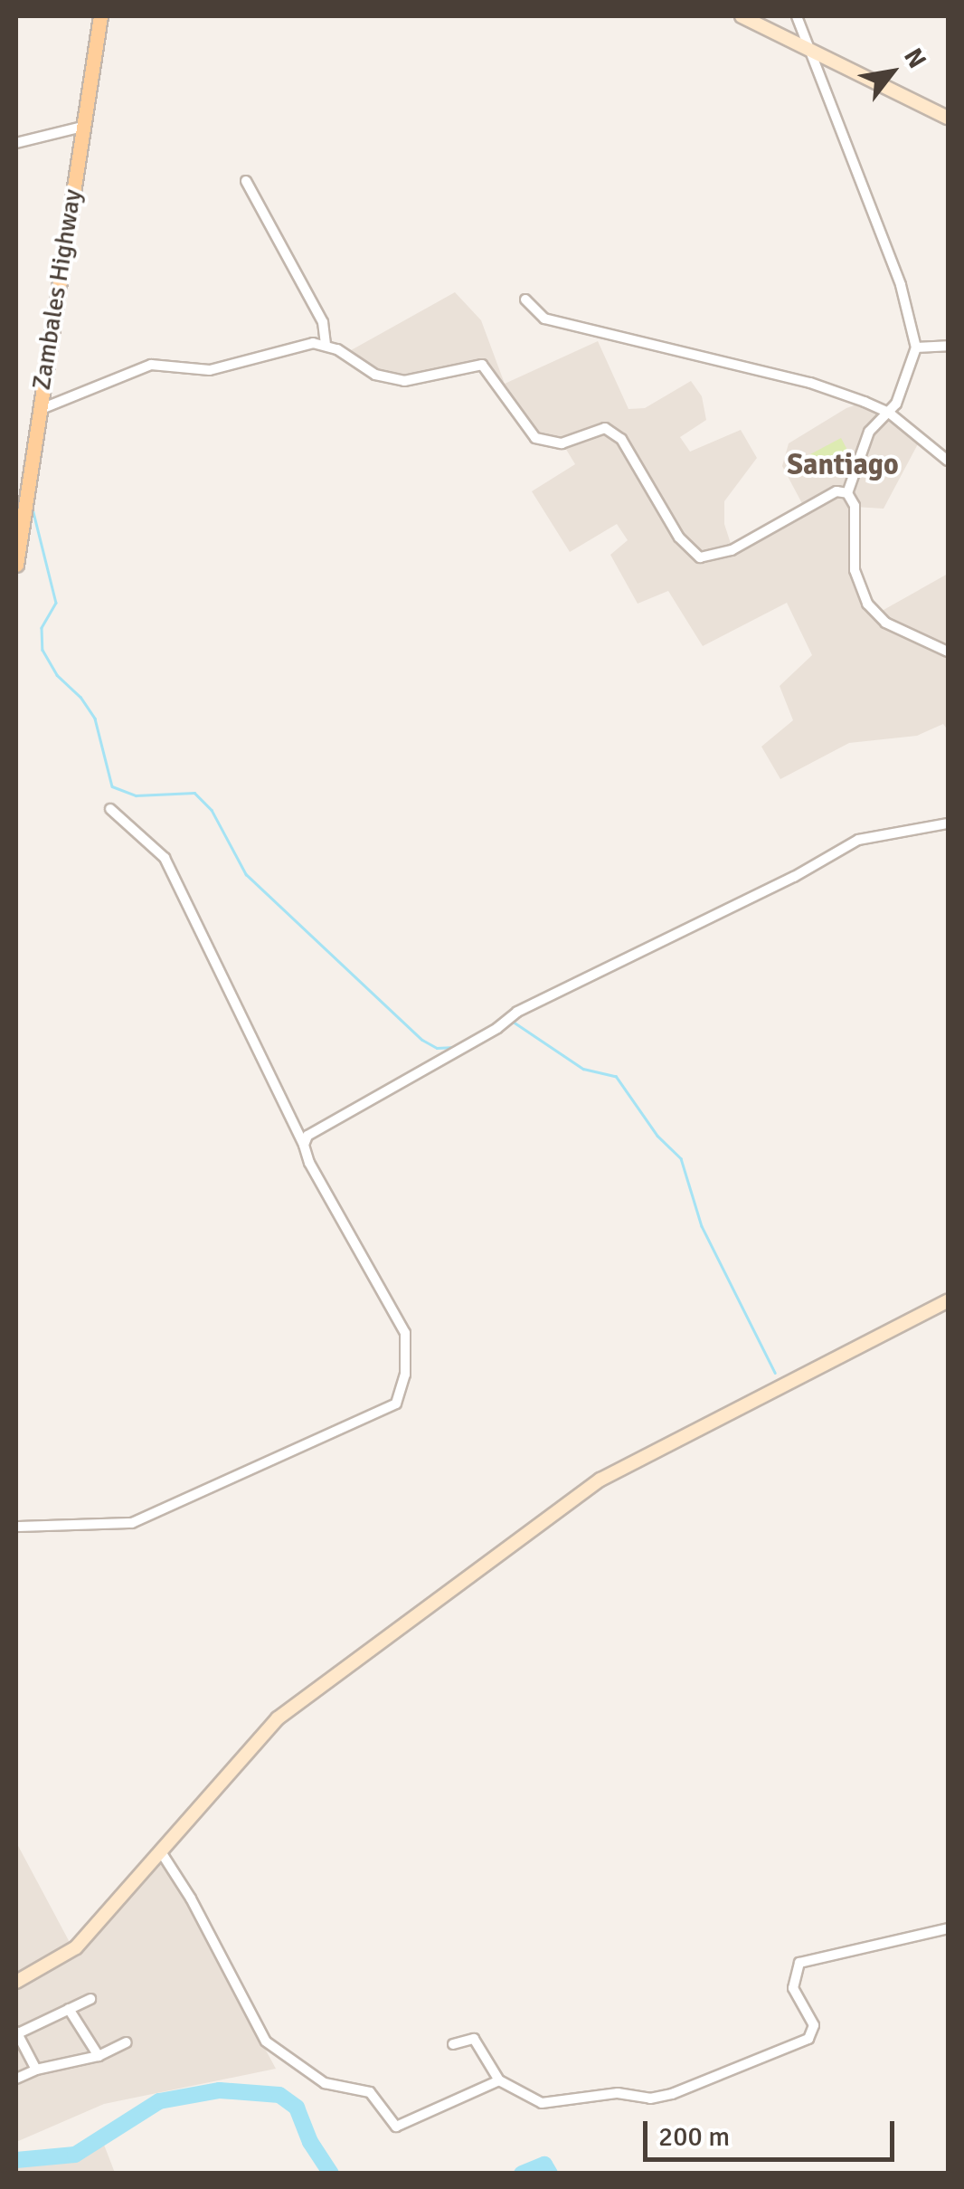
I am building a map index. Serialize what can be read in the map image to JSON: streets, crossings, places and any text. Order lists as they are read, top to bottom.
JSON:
{
  "streets": {
    "main road": ["Zambales Highway"]
  },
  "districts": ["Santiago"],
  "scale_bar": "200 m",
  "north": "top right"
}
